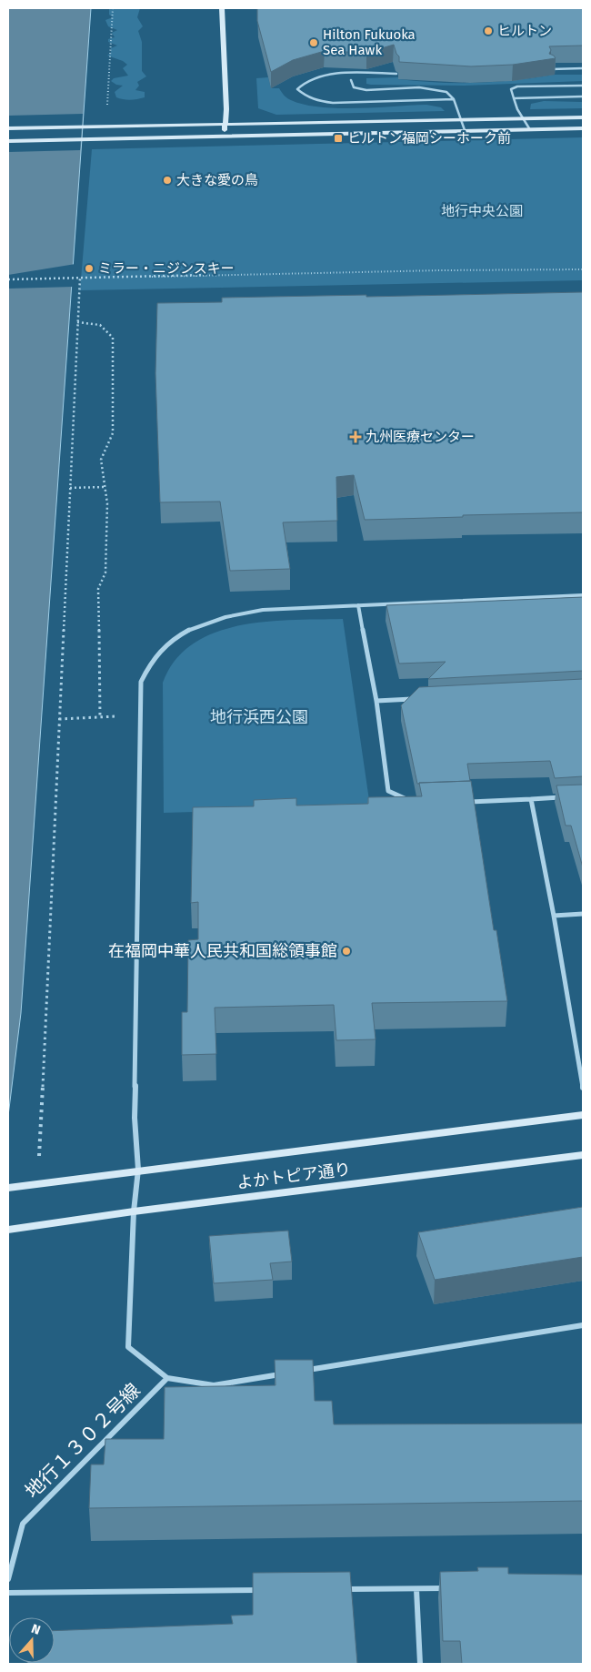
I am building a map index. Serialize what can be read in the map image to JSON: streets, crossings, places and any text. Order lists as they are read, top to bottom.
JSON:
{
  "streets": {
    "street": ["よかトピア通り", "地行１３０２号線"]
  },
  "parks": ["地行中央公園", "地行浜西公園"],
  "places": {
    "other": [
      "ヒルトン",
      "Hilton Fukuoka Sea Hawk",
      "大きな愛の鳥",
      "ミラー・ニジンスキー",
      "在福岡中華人民共和国総領事館"
    ],
    "transit": ["ヒルトン福岡シーホーク前"],
    "health": ["九州医療センター"]
  },
  "north": "top"
}
